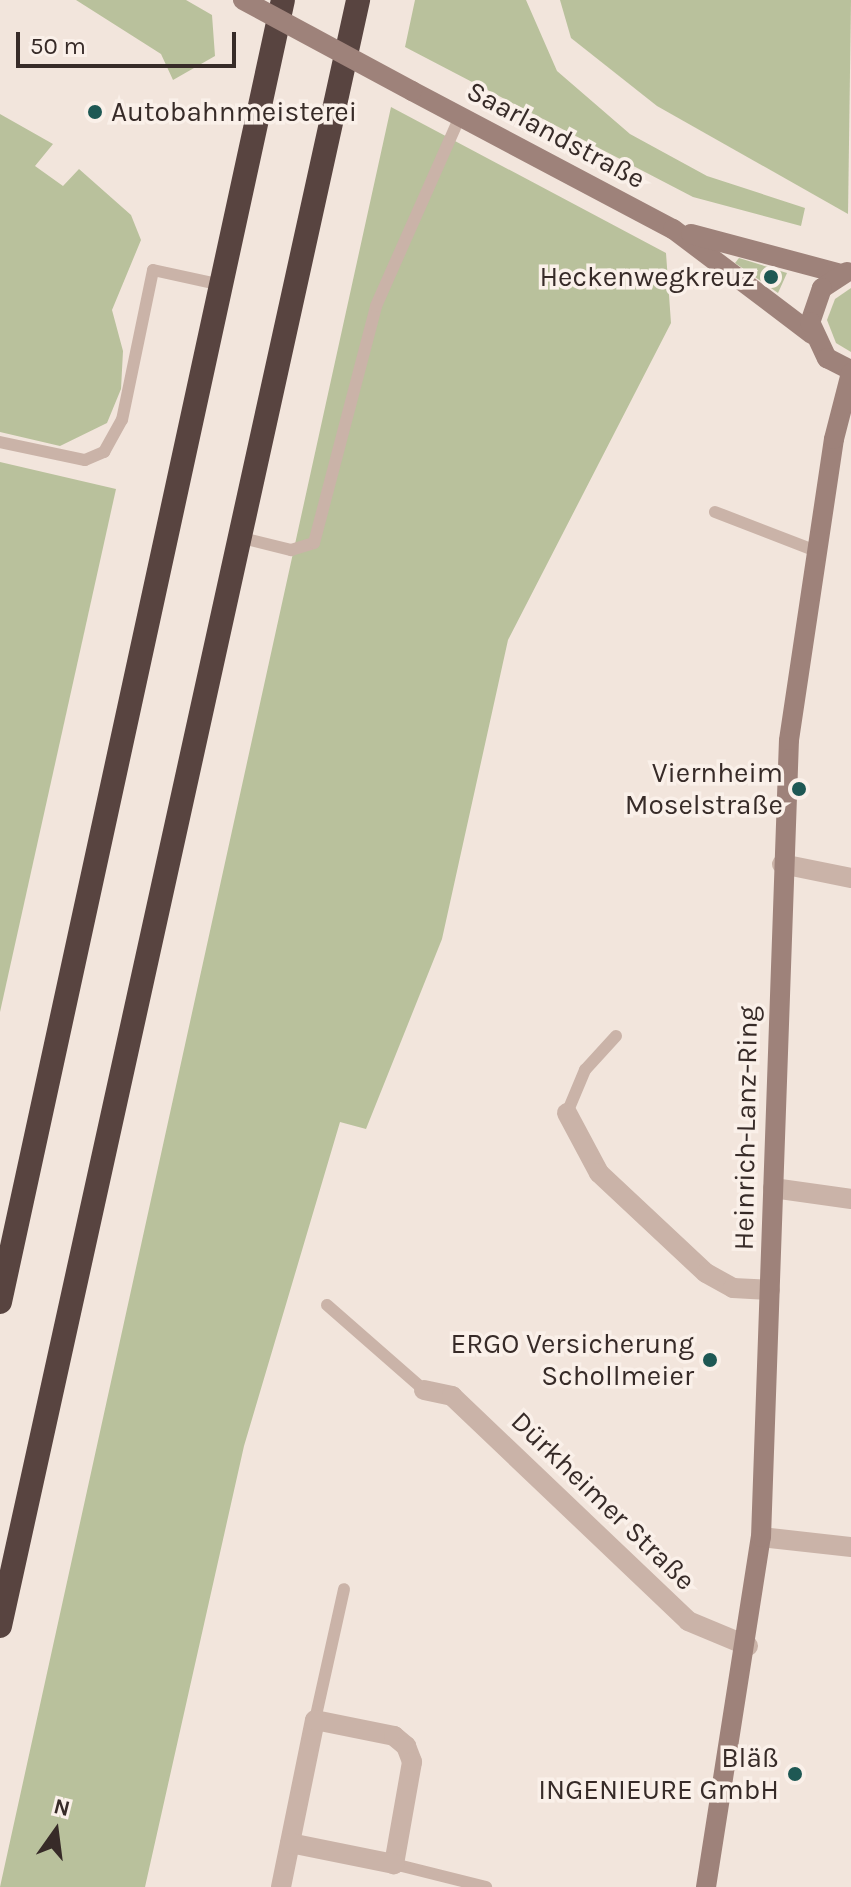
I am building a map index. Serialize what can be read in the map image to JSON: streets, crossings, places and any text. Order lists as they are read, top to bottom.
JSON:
{
  "streets": {
    "street": ["Saarlandstraße", "Heinrich-Lanz-Ring", "Dürkheimer Straße"]
  },
  "crossings": [
    ["Saarlandstraße", "Heinrich-Lanz-Ring"],
    ["Heinrich-Lanz-Ring", "Dürkheimer Straße"]
  ],
  "places": [
    "Autobahnmeisterei",
    "Heckenwegkreuz",
    "Viernheim Moselstraße",
    "ERGO Versicherung Schollmeier",
    "Bläß INGENIEURE GmbH"
  ],
  "scale_bar": "50 m",
  "north": "top"
}
